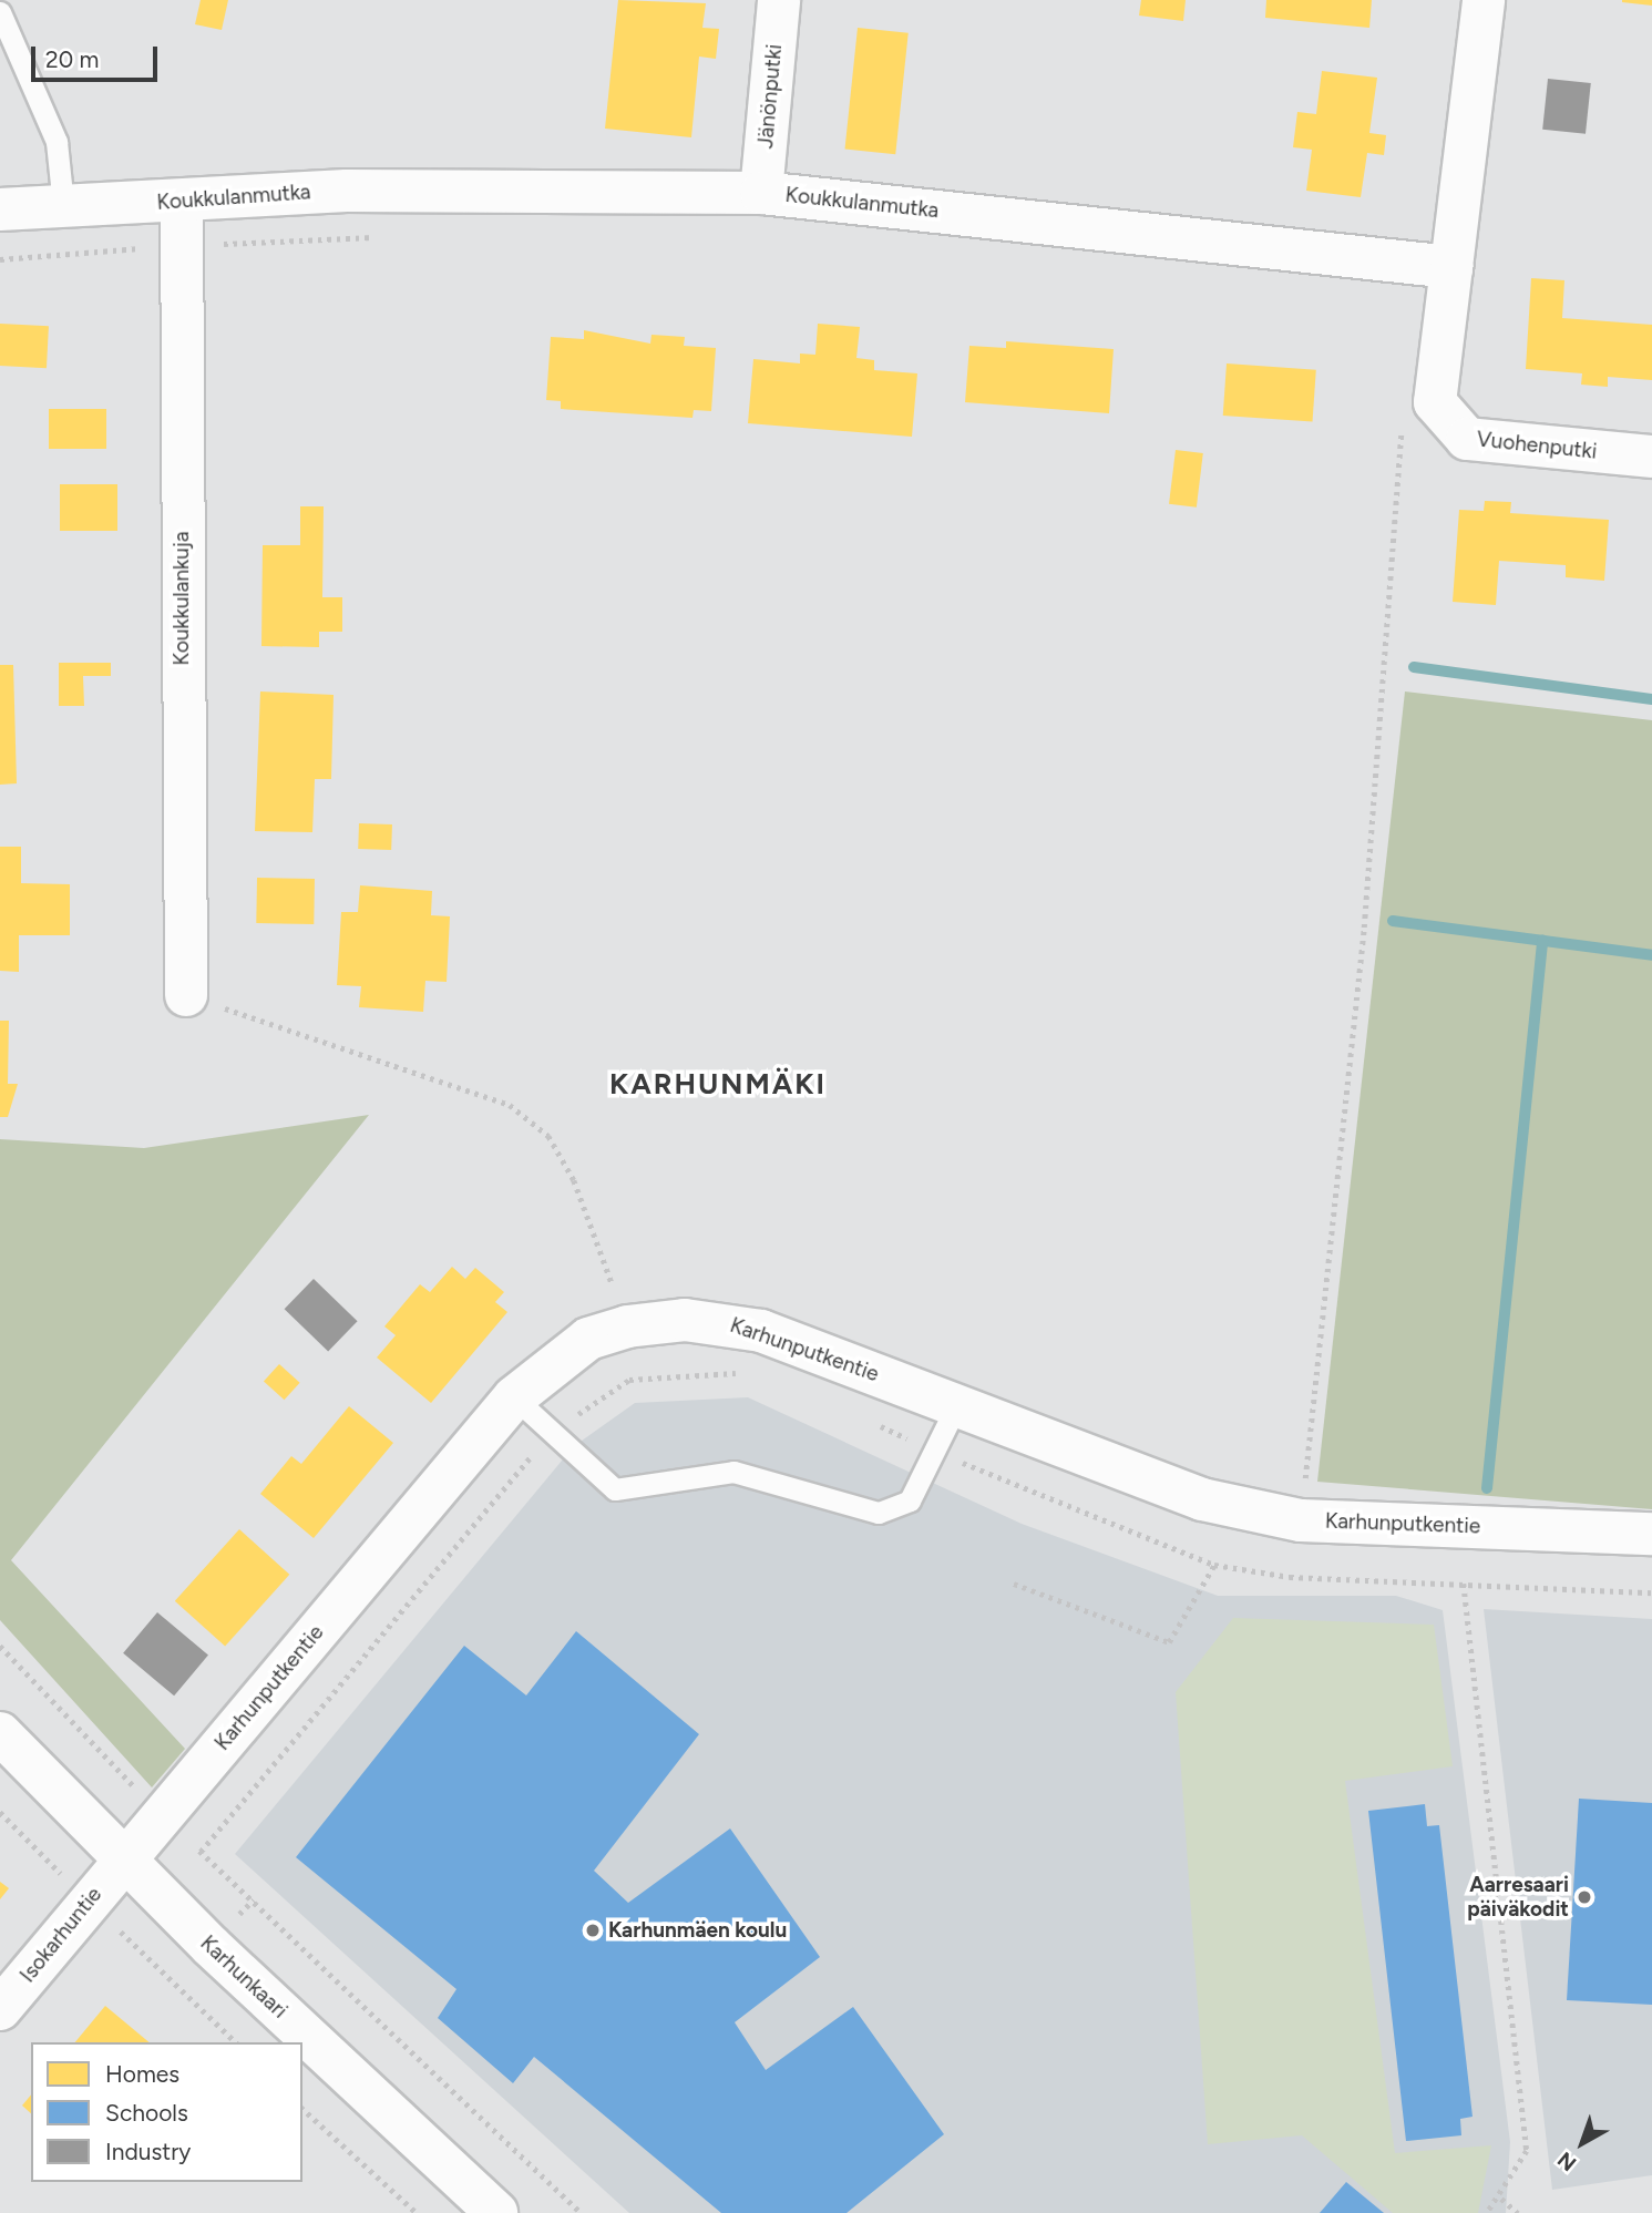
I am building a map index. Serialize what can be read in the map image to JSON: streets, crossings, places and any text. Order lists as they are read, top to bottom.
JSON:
{
  "streets": {
    "street": [
      "Jänönputki",
      "Koukkulanmutka",
      "Vuohenputki",
      "Koukkulankuja",
      "Karhunputkentie",
      "Isokarhuntie",
      "Karhunkaari"
    ]
  },
  "crossings": [
    ["Jänönputki", "Koukkulanmutka"],
    ["Koukkulanmutka", "Vuohenputki"],
    ["Koukkulanmutka", "Koukkulankuja"],
    ["Karhunputkentie", "Isokarhuntie"],
    ["Karhunputkentie", "Karhunkaari"],
    ["Isokarhuntie", "Karhunkaari"]
  ],
  "districts": ["KARHUNMÄKI"],
  "places": ["Aarresaari päiväkodit", "Karhunmäen koulu"],
  "legend": ["Homes", "Schools", "Industry"],
  "scale_bar": "20 m",
  "north": "bottom left"
}
